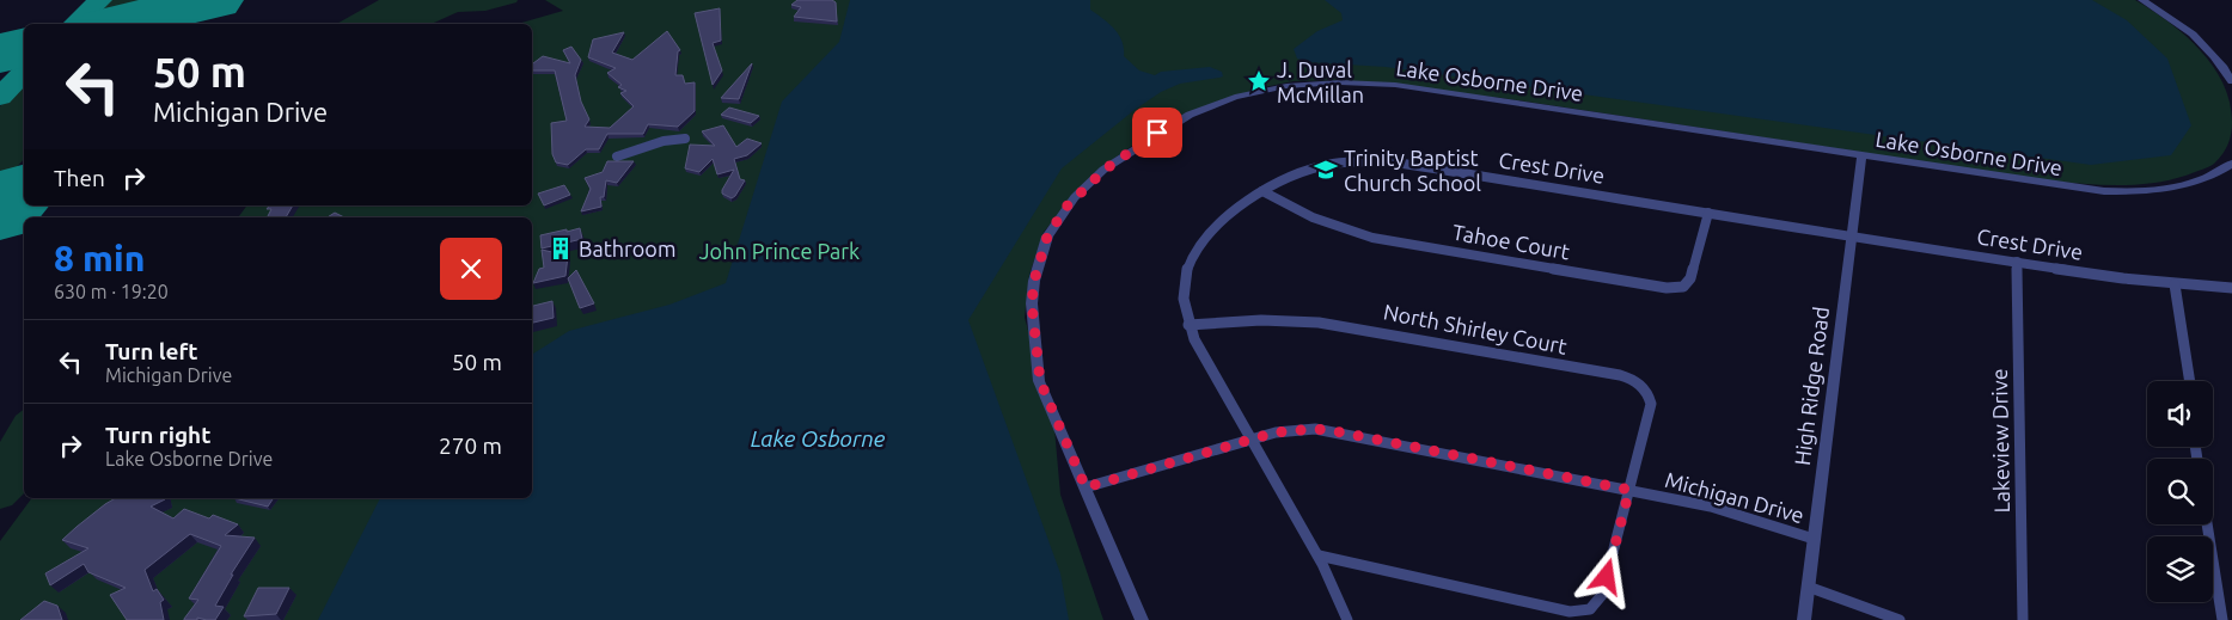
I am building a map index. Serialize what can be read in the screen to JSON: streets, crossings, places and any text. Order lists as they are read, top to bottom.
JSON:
{
  "streets": {
    "street": [
      "Lake Osborne Drive",
      "Crest Drive",
      "Tahoe Court",
      "North Shirley Court",
      "High Ridge Road",
      "Lakeview Drive",
      "Michigan Drive"
    ]
  },
  "crossings": [
    ["Lake Osborne Drive", "High Ridge Road"],
    ["Lake Osborne Drive", "Michigan Drive"],
    ["Crest Drive", "Tahoe Court"],
    ["Crest Drive", "North Shirley Court"],
    ["Crest Drive", "High Ridge Road"],
    ["Crest Drive", "Lakeview Drive"],
    ["Crest Drive", "Michigan Drive"],
    ["North Shirley Court", "Michigan Drive"],
    ["High Ridge Road", "Michigan Drive"]
  ],
  "water": ["Lake Osborne"],
  "parks": ["John Prince Park"],
  "places": {
    "place": ["J. Duval McMillan"],
    "school or university": ["Trinity Baptist Church School"],
    "building": ["Bathroom"]
  },
  "page": {
    "turn": ["50 m", "Michigan Drive"],
    "then": "Then",
    "heading": ["8 min", "630 m · 19:20"],
    "list": [
      {
        "name": "Turn left",
        "note": "Michigan Drive",
        "value": "50 m"
      },
      {
        "name": "Turn right",
        "note": "Lake Osborne Drive",
        "value": "270 m"
      }
    ]
  }
}
